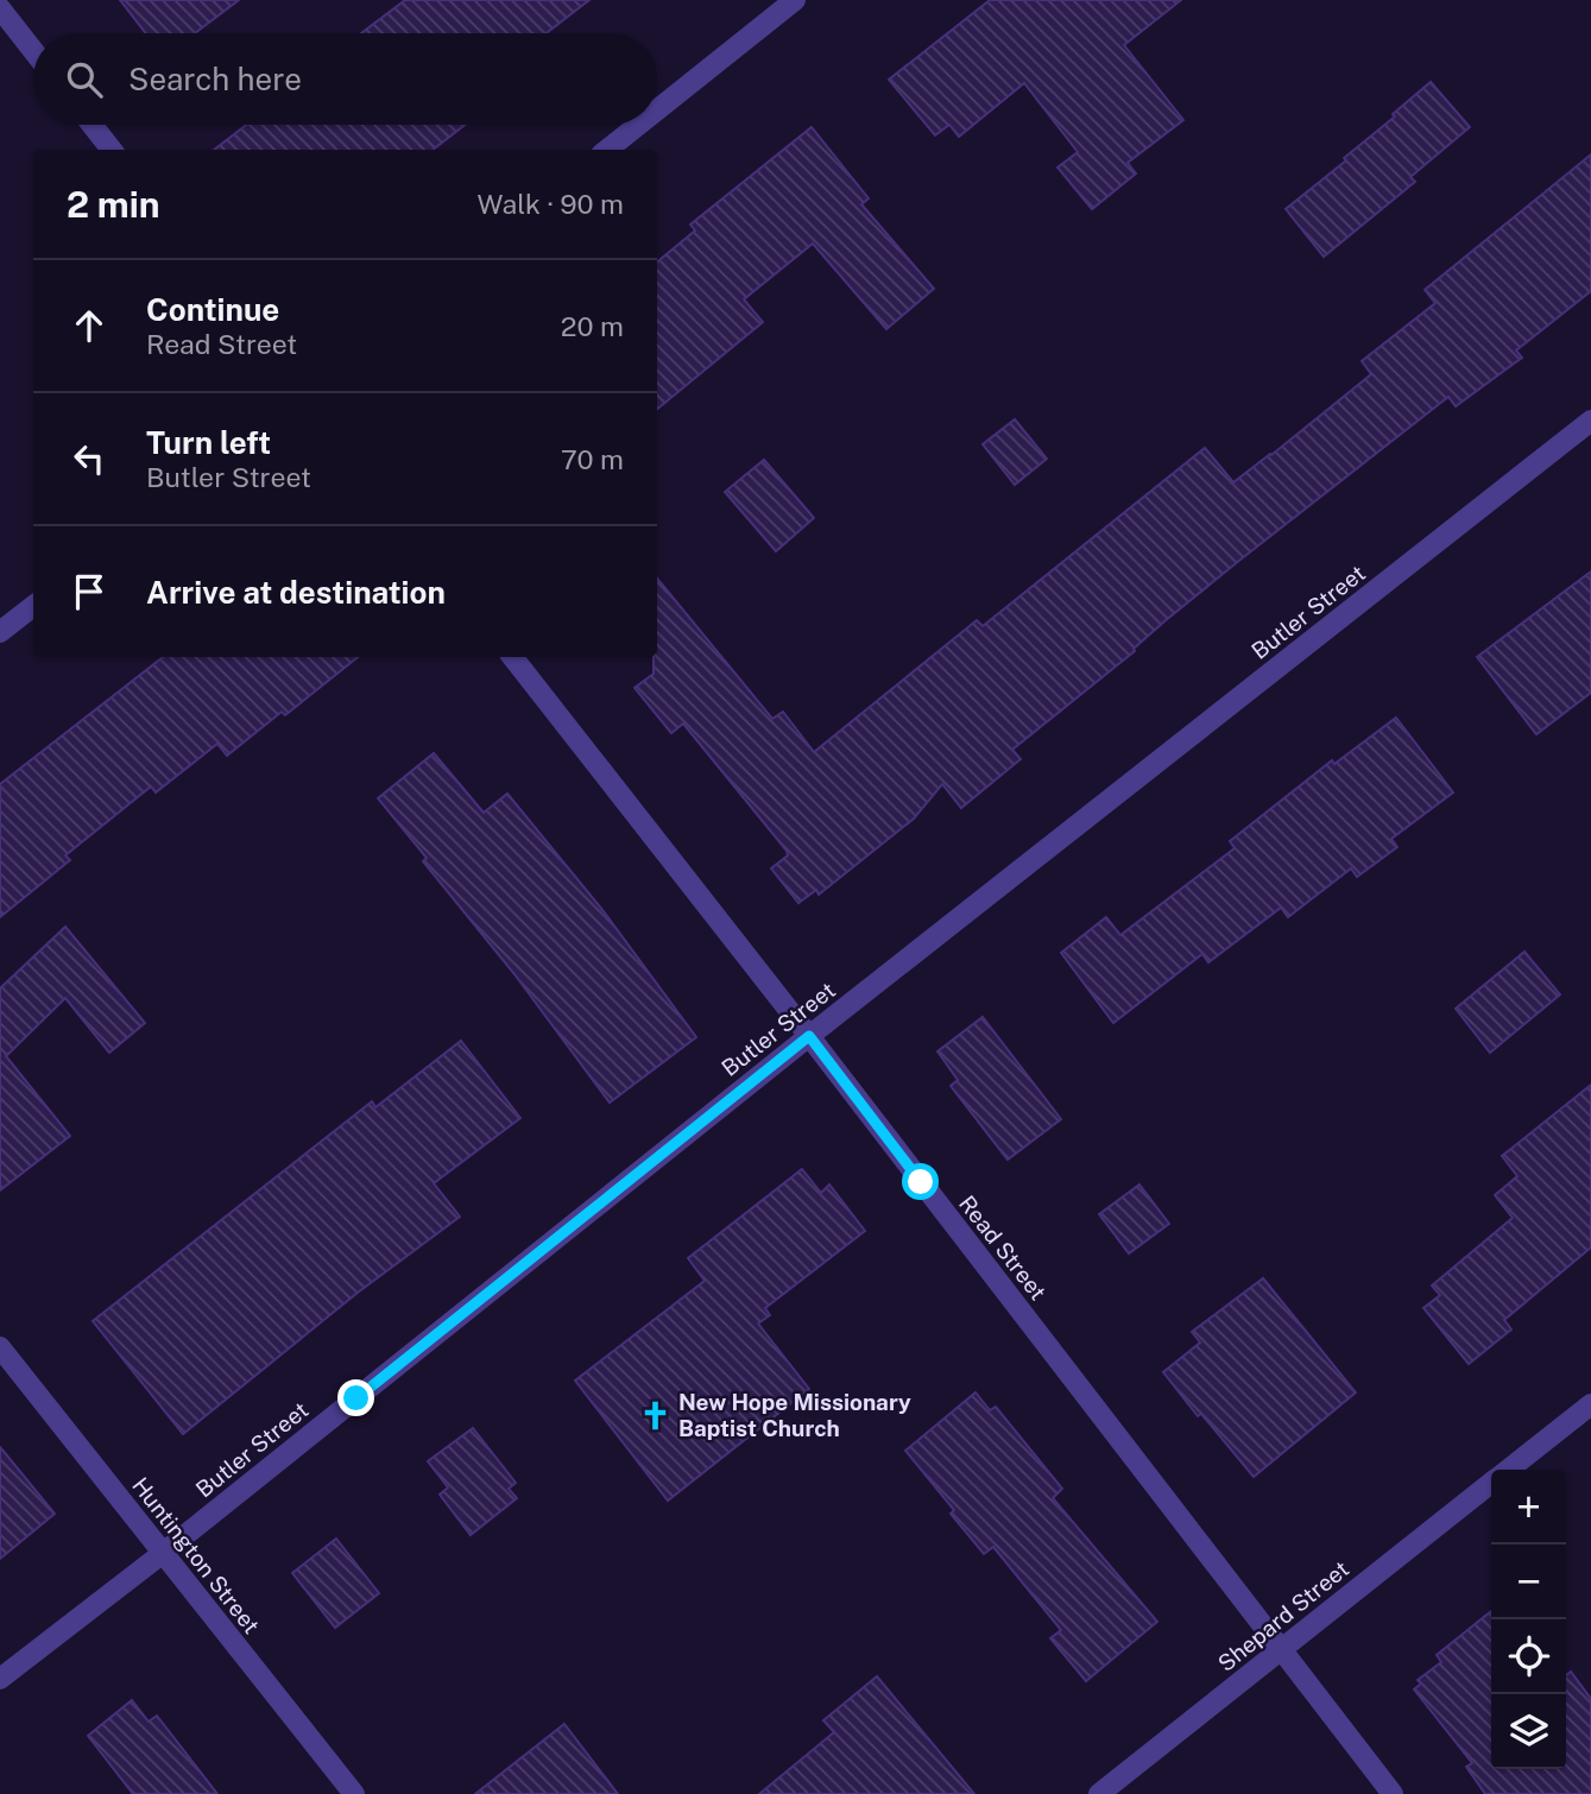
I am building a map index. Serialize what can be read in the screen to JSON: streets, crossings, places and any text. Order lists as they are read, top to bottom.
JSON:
{
  "streets": {
    "street": [
      "Butler Street",
      "Read Street",
      "Huntington Street",
      "Shepard Street"
    ]
  },
  "crossings": [
    ["Butler Street", "Read Street"],
    ["Butler Street", "Huntington Street"],
    ["Read Street", "Shepard Street"]
  ],
  "places": {
    "church": ["New Hope Missionary Baptist Church"]
  },
  "page": {
    "search": "Search here",
    "heading": ["2 min", "Walk · 90 m"],
    "list": [
      ["Continue", "Read Street", "20 m"],
      ["Turn left", "Butler Street", "70 m"],
      "Arrive at destination"
    ],
    "map_buttons": ["+", "−"]
  }
}
